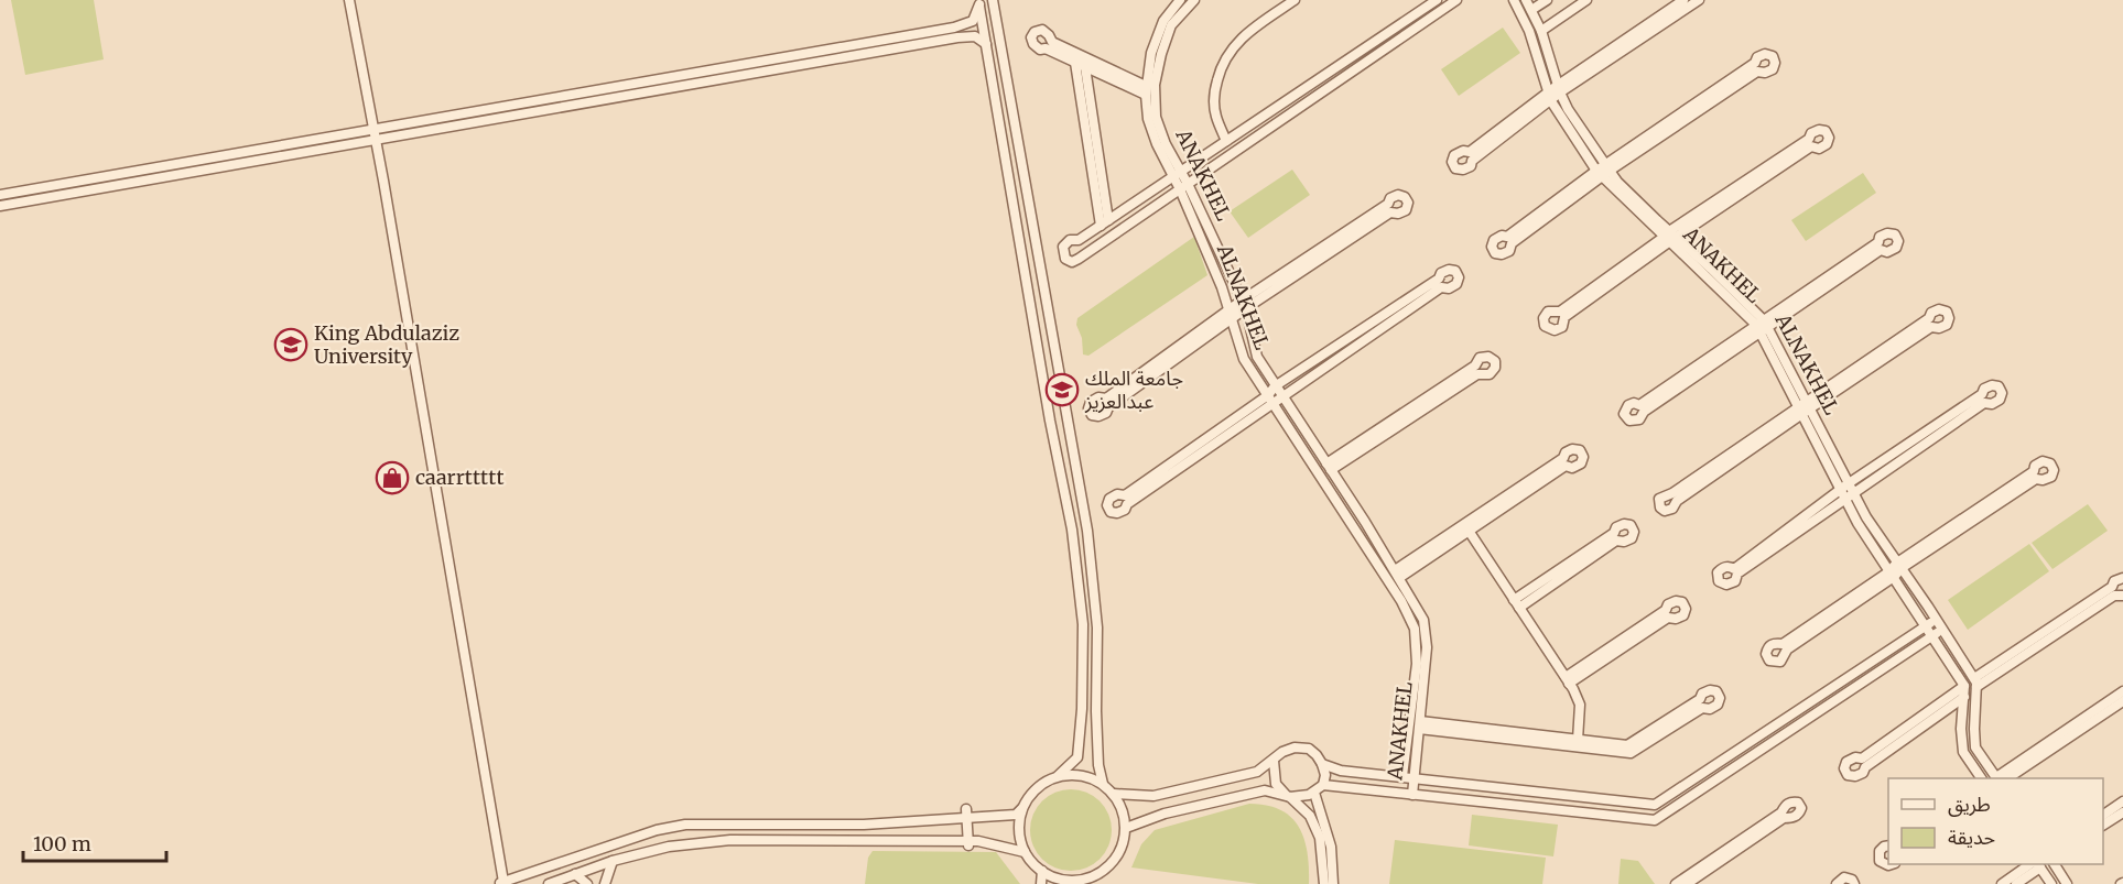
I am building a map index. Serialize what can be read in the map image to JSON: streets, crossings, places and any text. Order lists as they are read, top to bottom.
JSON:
{
  "streets": {
    "street": ["ANAKHEL", "ALNAKHEL"]
  },
  "crossings": [
    ["ANAKHEL", "ALNAKHEL"]
  ],
  "places": {
    "school or university": ["King Abdulaziz University", "جامعة الملك عبدالعزيز"],
    "shop": ["caarrttttt"]
  },
  "legend": ["طريق", "حديقة"],
  "scale_bar": "100 m"
}
